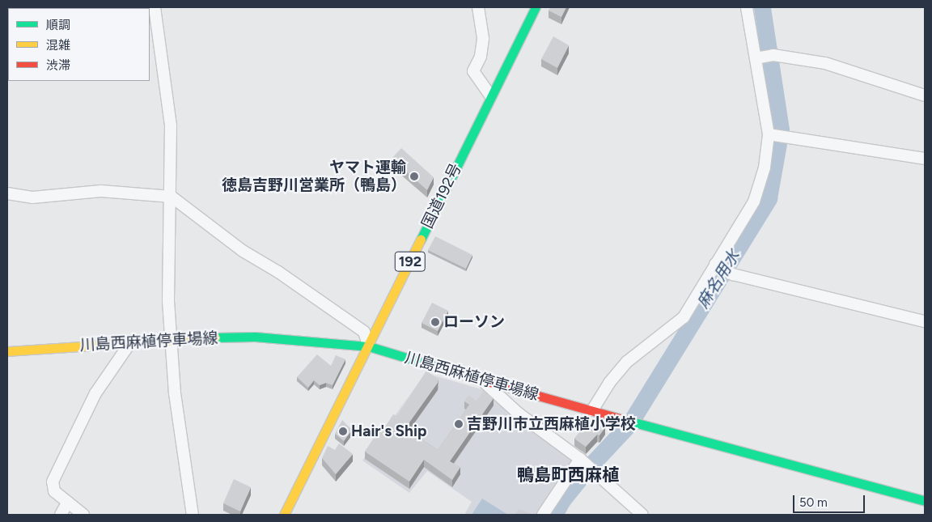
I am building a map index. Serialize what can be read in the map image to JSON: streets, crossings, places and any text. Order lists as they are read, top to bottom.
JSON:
{
  "streets": {
    "main road": ["国道192号", "192", "川島西麻植停車場線"]
  },
  "crossings": [
    ["国道192号", "川島西麻植停車場線"]
  ],
  "districts": ["鴨島町西麻植"],
  "water": ["麻名用水"],
  "places": [
    "ヤマト運輸 徳島吉野川営業所（鴨島）",
    "ローソン",
    "吉野川市立西麻植小学校",
    "Hair's Ship"
  ],
  "legend": ["順調", "混雑", "渋滞"],
  "scale_bar": "50 m"
}
